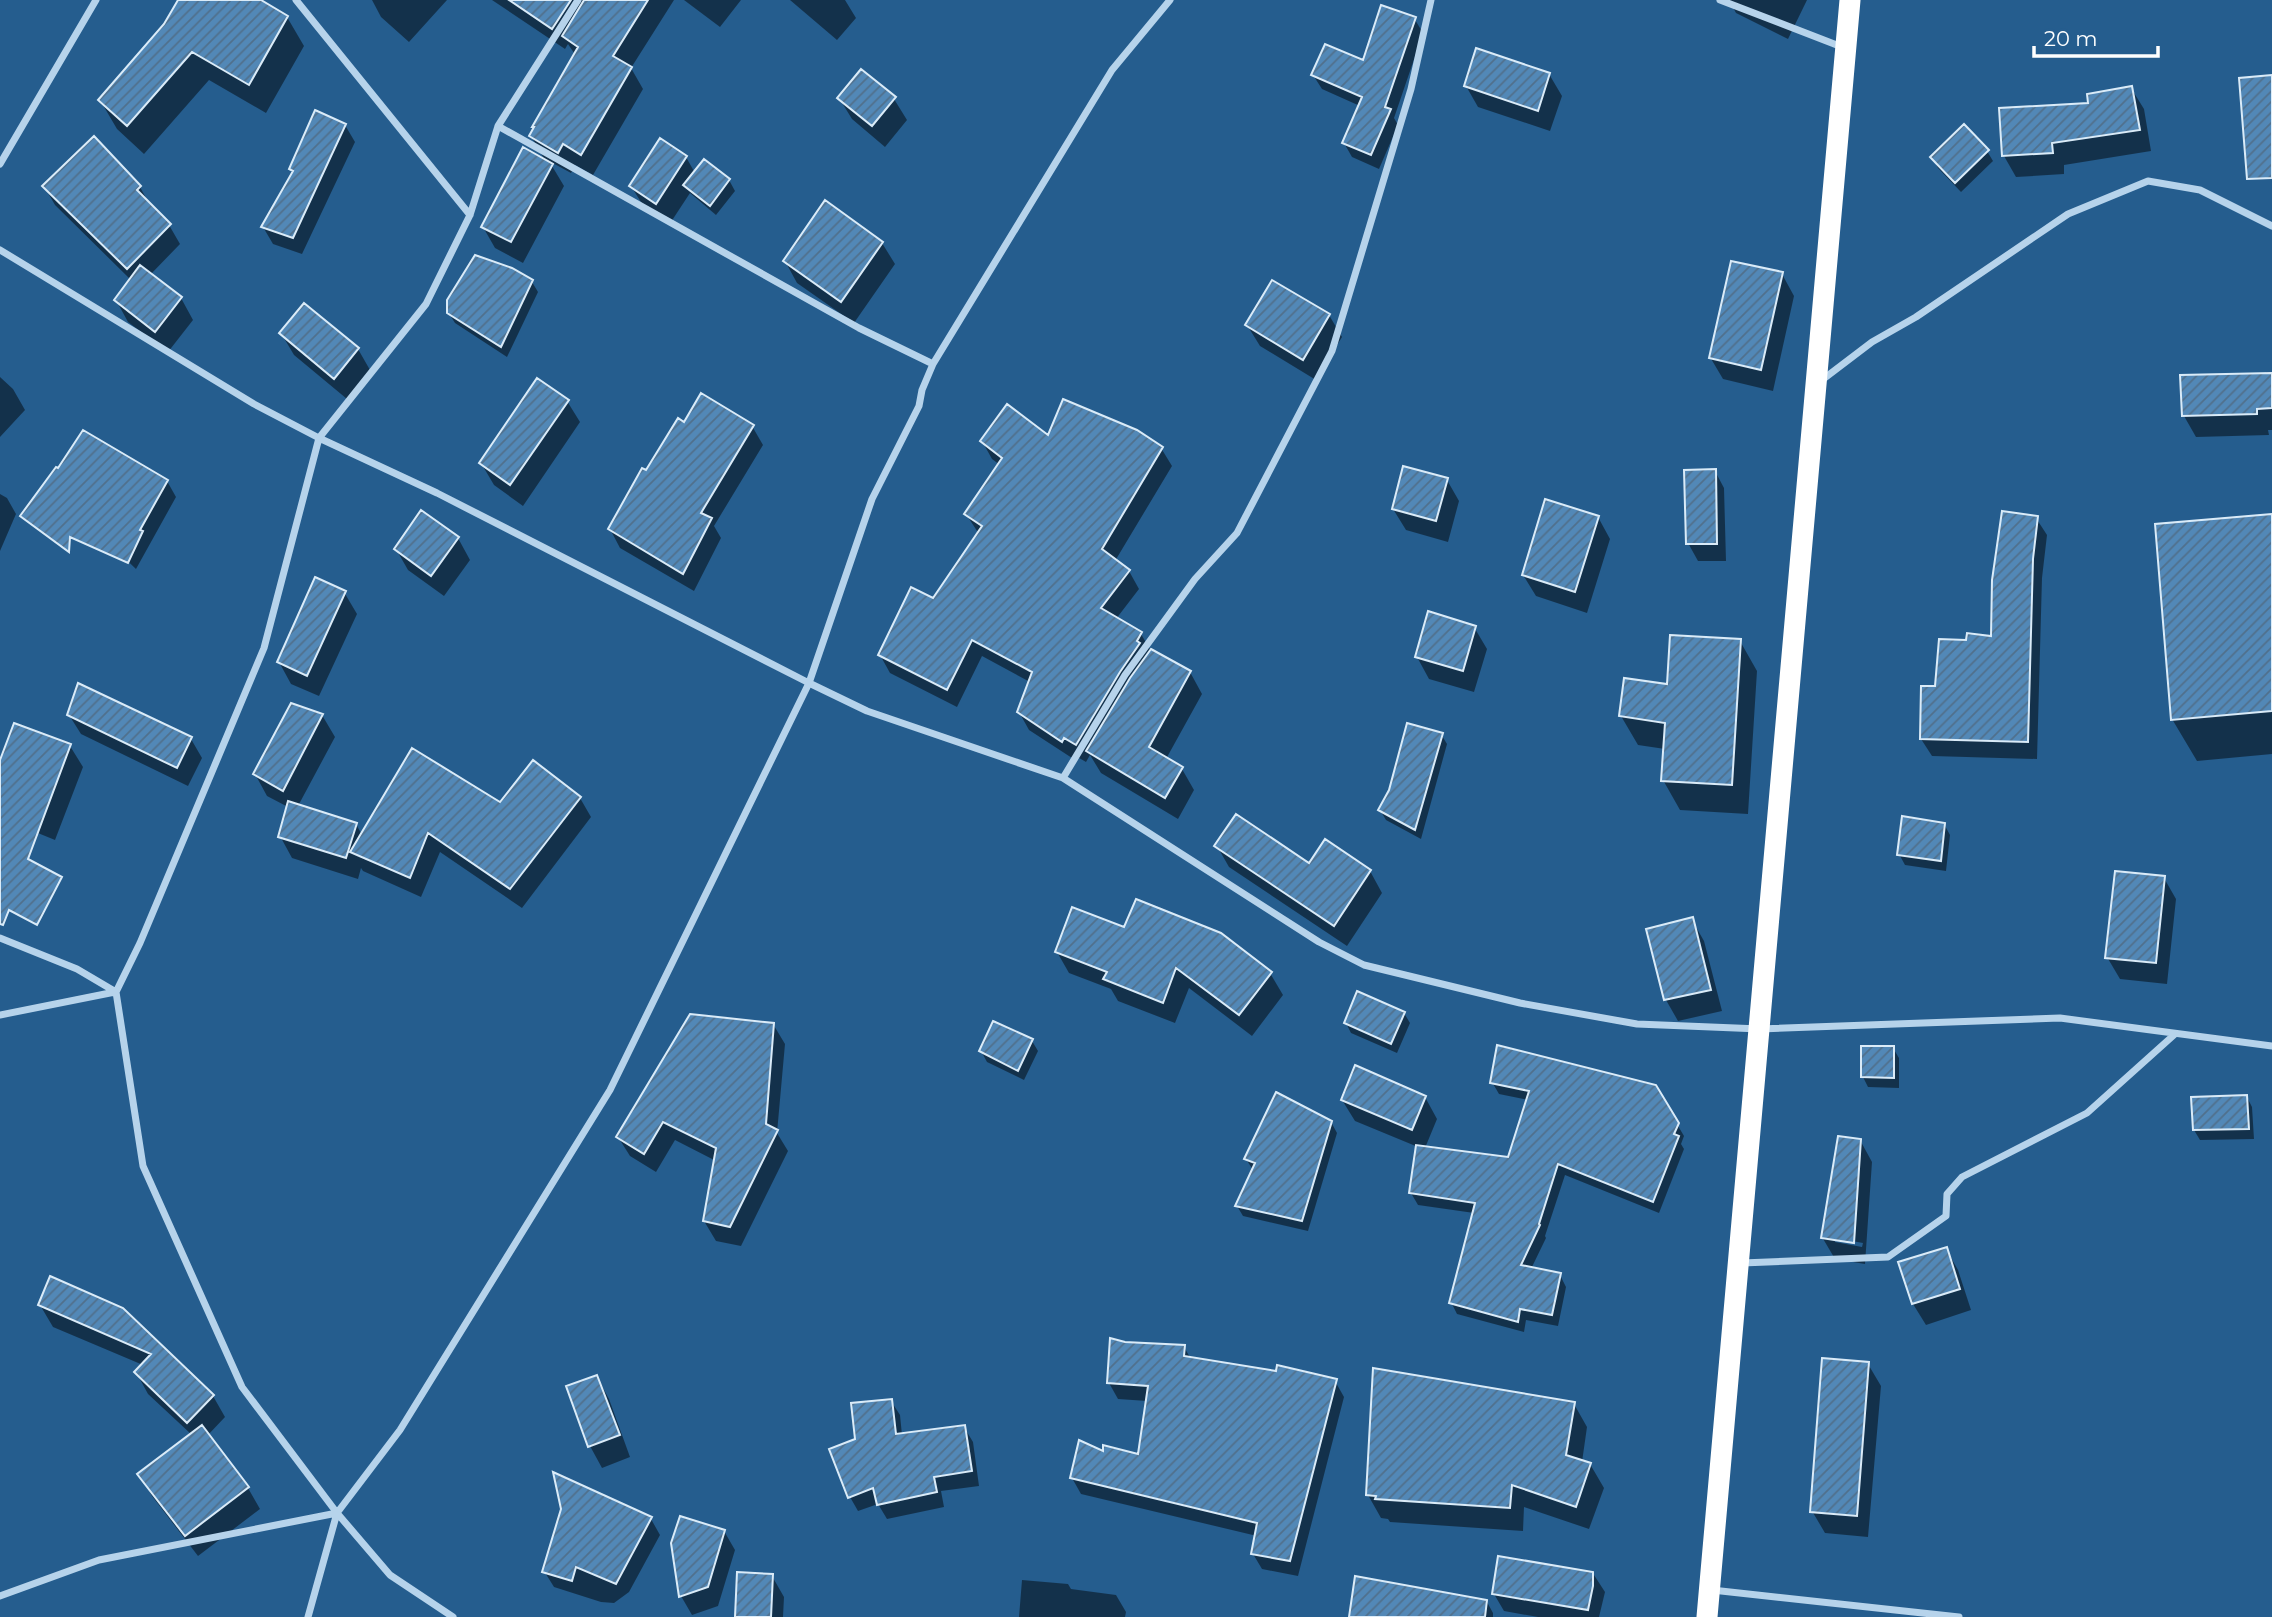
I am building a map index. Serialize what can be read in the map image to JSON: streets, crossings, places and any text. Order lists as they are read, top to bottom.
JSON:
{
  "scale_bar": "20 m"
}
